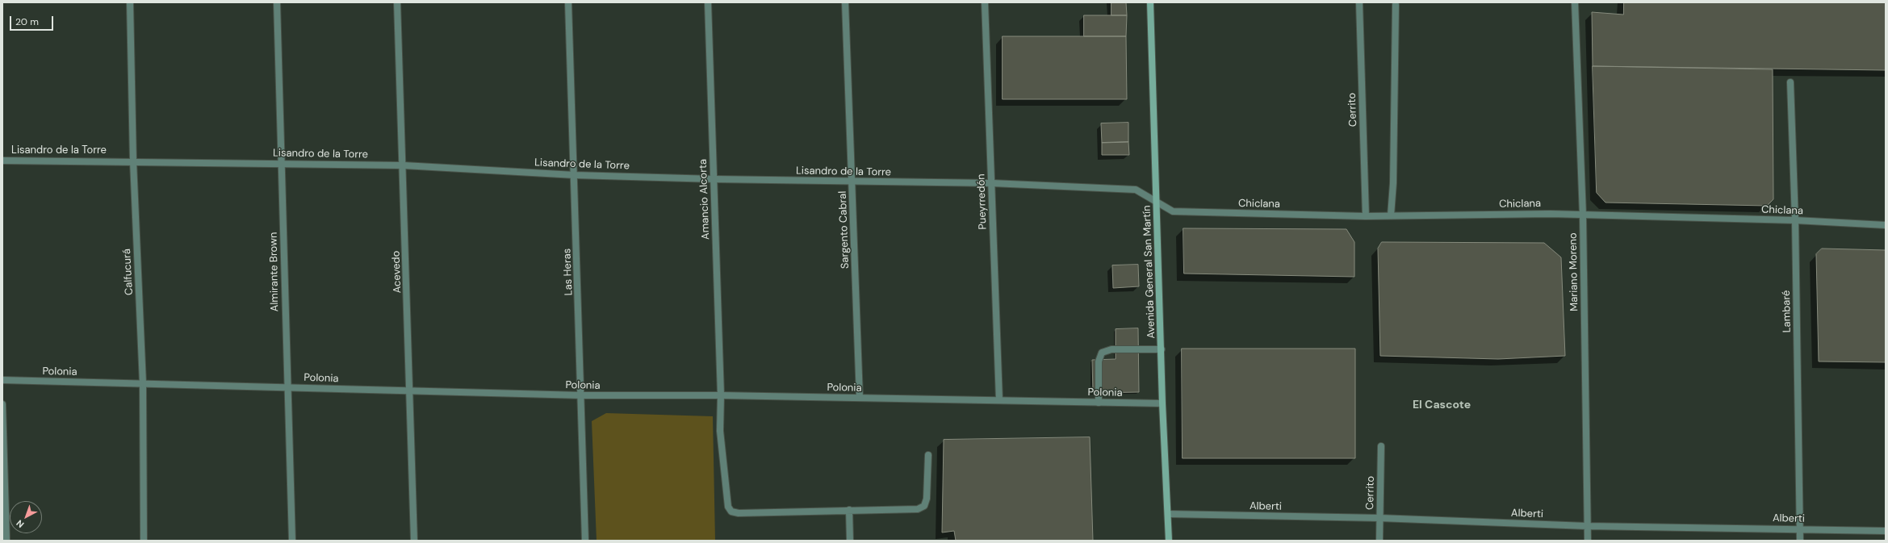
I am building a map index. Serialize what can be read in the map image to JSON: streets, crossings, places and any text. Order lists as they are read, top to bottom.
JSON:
{
  "streets": {
    "main road": ["Avenida General San Martín"],
    "street": [
      "Cerrito",
      "Lisandro de la Torre",
      "Amancio Alcorta",
      "Pueyrredón",
      "Chiclana",
      "Sargento Cabral",
      "Calfucurá",
      "Almirante Brown",
      "Acevedo",
      "Las Heras",
      "Mariano Moreno",
      "Lambaré",
      "Polonia",
      "Alberti"
    ]
  },
  "crossings": [
    ["Cerrito", "Chiclana"],
    ["Cerrito", "Alberti"],
    ["Lisandro de la Torre", "Amancio Alcorta"],
    ["Lisandro de la Torre", "Pueyrredón"],
    ["Lisandro de la Torre", "Chiclana"],
    ["Lisandro de la Torre", "Sargento Cabral"],
    ["Lisandro de la Torre", "Calfucurá"],
    ["Lisandro de la Torre", "Almirante Brown"],
    ["Lisandro de la Torre", "Acevedo"],
    ["Lisandro de la Torre", "Las Heras"],
    ["Lisandro de la Torre", "Avenida General San Martín"],
    ["Amancio Alcorta", "Polonia"],
    ["Pueyrredón", "Polonia"],
    ["Chiclana", "Avenida General San Martín"],
    ["Chiclana", "Mariano Moreno"],
    ["Chiclana", "Lambaré"],
    ["Sargento Cabral", "Polonia"],
    ["Calfucurá", "Polonia"],
    ["Almirante Brown", "Polonia"],
    ["Acevedo", "Polonia"],
    ["Las Heras", "Polonia"],
    ["Avenida General San Martín", "Polonia"],
    ["Avenida General San Martín", "Alberti"],
    ["Mariano Moreno", "Alberti"],
    ["Lambaré", "Alberti"]
  ],
  "districts": ["El Cascote"],
  "scale_bar": "20 m",
  "north": "bottom left"
}
